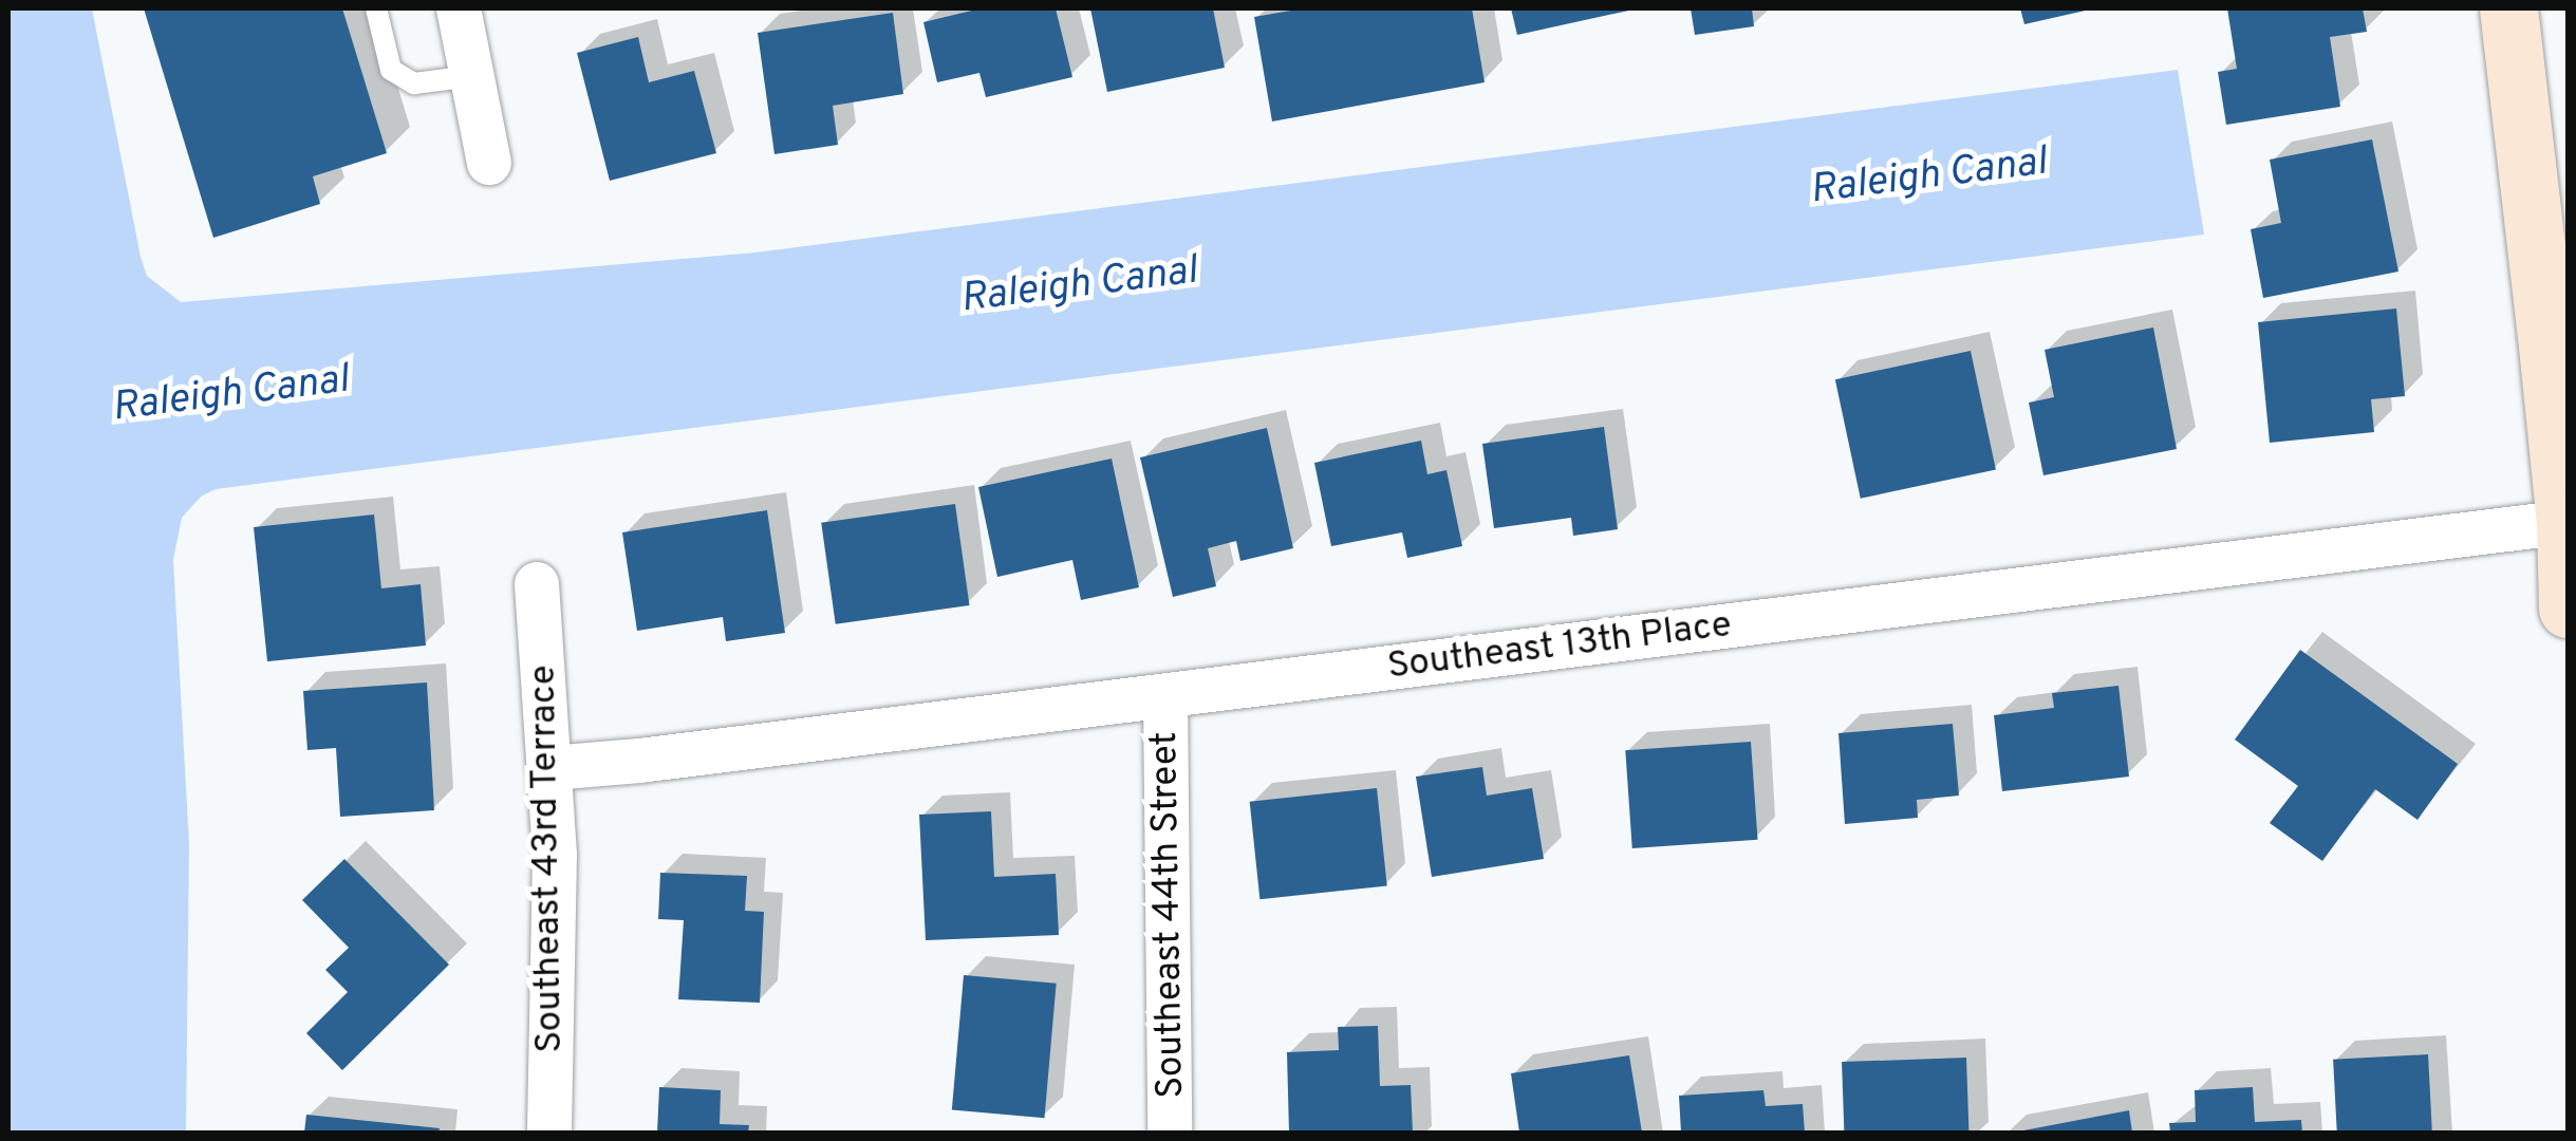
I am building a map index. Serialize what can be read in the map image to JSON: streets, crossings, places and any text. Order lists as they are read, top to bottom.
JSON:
{
  "streets": {
    "street": ["Southeast 13th Place", "Southeast 43rd Terrace", "Southeast 44th Street"]
  },
  "crossings": [
    ["Southeast 13th Place", "Southeast 43rd Terrace"],
    ["Southeast 13th Place", "Southeast 44th Street"]
  ],
  "water": ["Raleigh Canal"]
}
